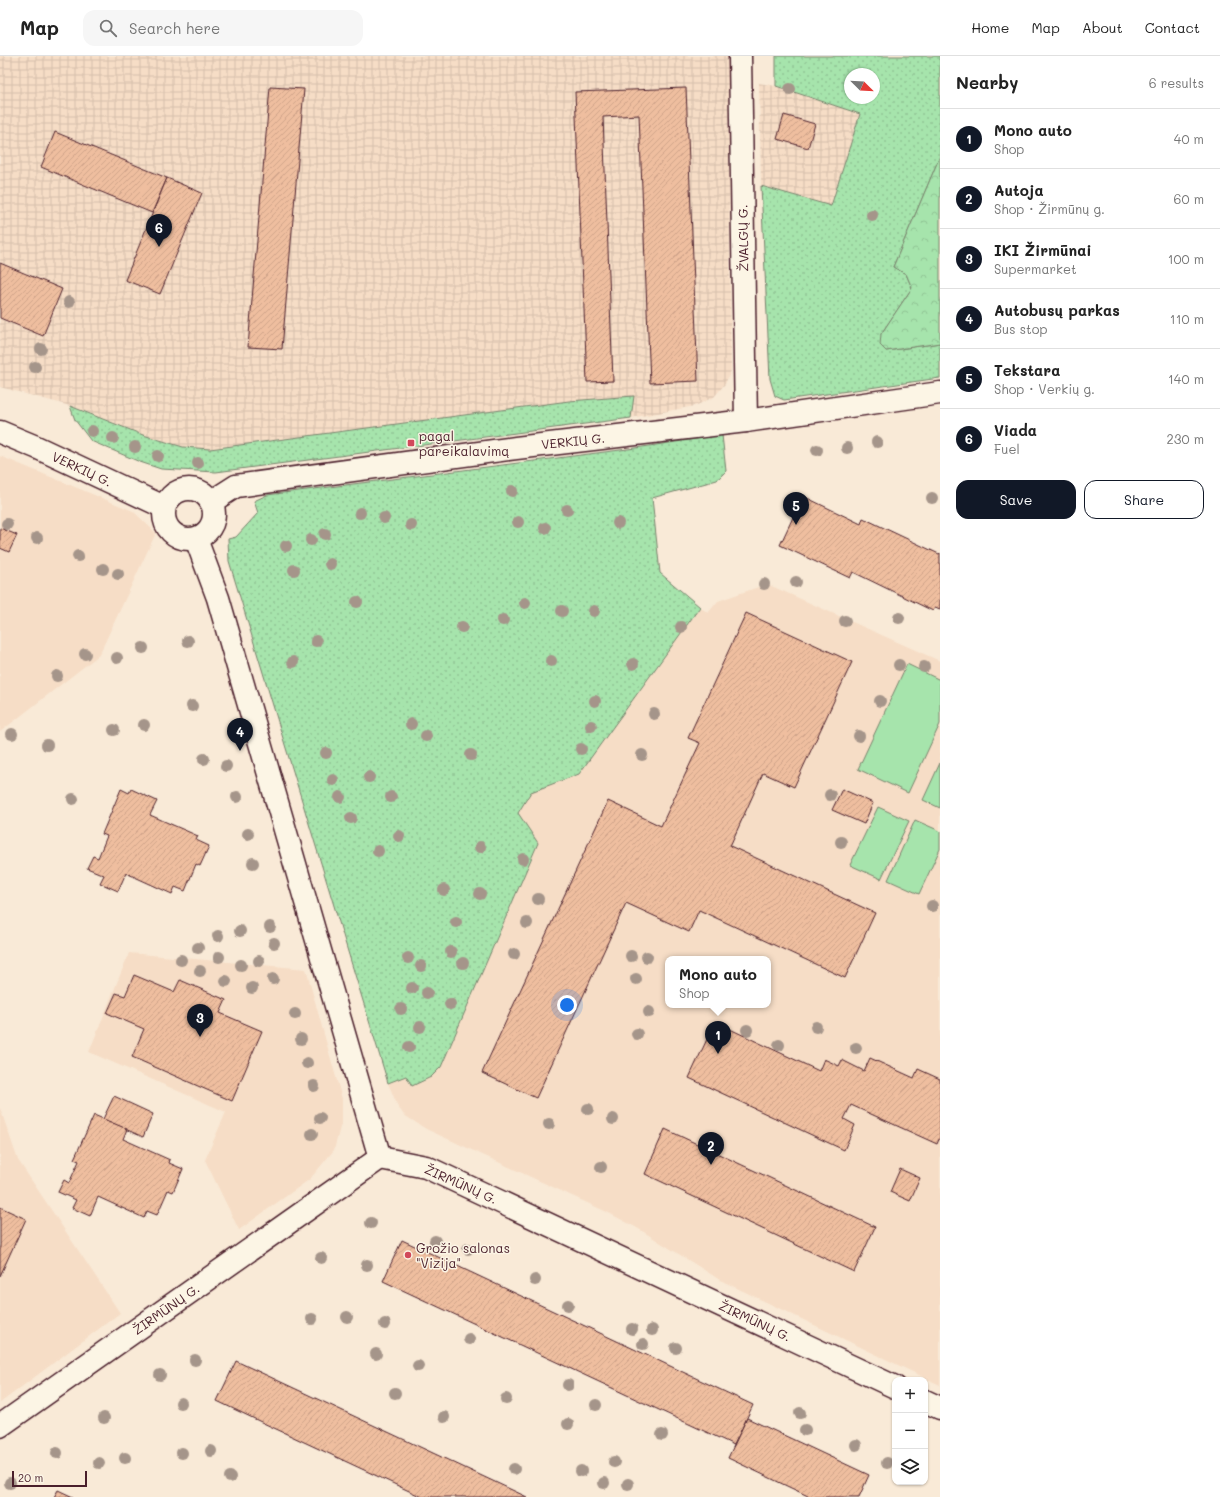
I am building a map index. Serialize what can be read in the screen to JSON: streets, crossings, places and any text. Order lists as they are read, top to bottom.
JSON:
{
  "streets": {
    "main road": ["ŽVALGŲ G.", "VERKIŲ G.", "ŽIRMŪNŲ G."]
  },
  "crossings": [
    ["ŽVALGŲ G.", "VERKIŲ G."]
  ],
  "places": {
    "transit": ["pagal pareikalavimą"],
    "other": ["Grožio salonas \"Vizija\""]
  },
  "scale_bar": "20 m",
  "north": "bottom right",
  "page": {
    "header": "Map",
    "search": "Search here",
    "nav": [
      "Home",
      "Map",
      "About",
      "Contact"
    ],
    "heading": ["Nearby", "6 results"],
    "list": [
      {
        "mark": "1",
        "name": "Mono auto",
        "note": "Shop",
        "value": "40 m"
      },
      {
        "mark": "2",
        "name": "Autoja",
        "note": "Shop · Žirmūnų g.",
        "value": "60 m"
      },
      {
        "mark": "3",
        "name": "IKI Žirmūnai",
        "note": "Supermarket",
        "value": "100 m"
      },
      {
        "mark": "4",
        "name": "Autobusų parkas",
        "note": "Bus stop",
        "value": "110 m"
      },
      {
        "mark": "5",
        "name": "Tekstara",
        "note": "Shop · Verkių g.",
        "value": "140 m"
      },
      {
        "mark": "6",
        "name": "Viada",
        "note": "Fuel",
        "value": "230 m"
      }
    ],
    "pins": [
      "6",
      "5",
      "4",
      "3",
      "1",
      "2"
    ],
    "buttons": ["Save", "Share"],
    "popup": ["Mono auto", "Shop"],
    "map_buttons": ["+", "−"],
    "scale": "20 m"
  }
}
